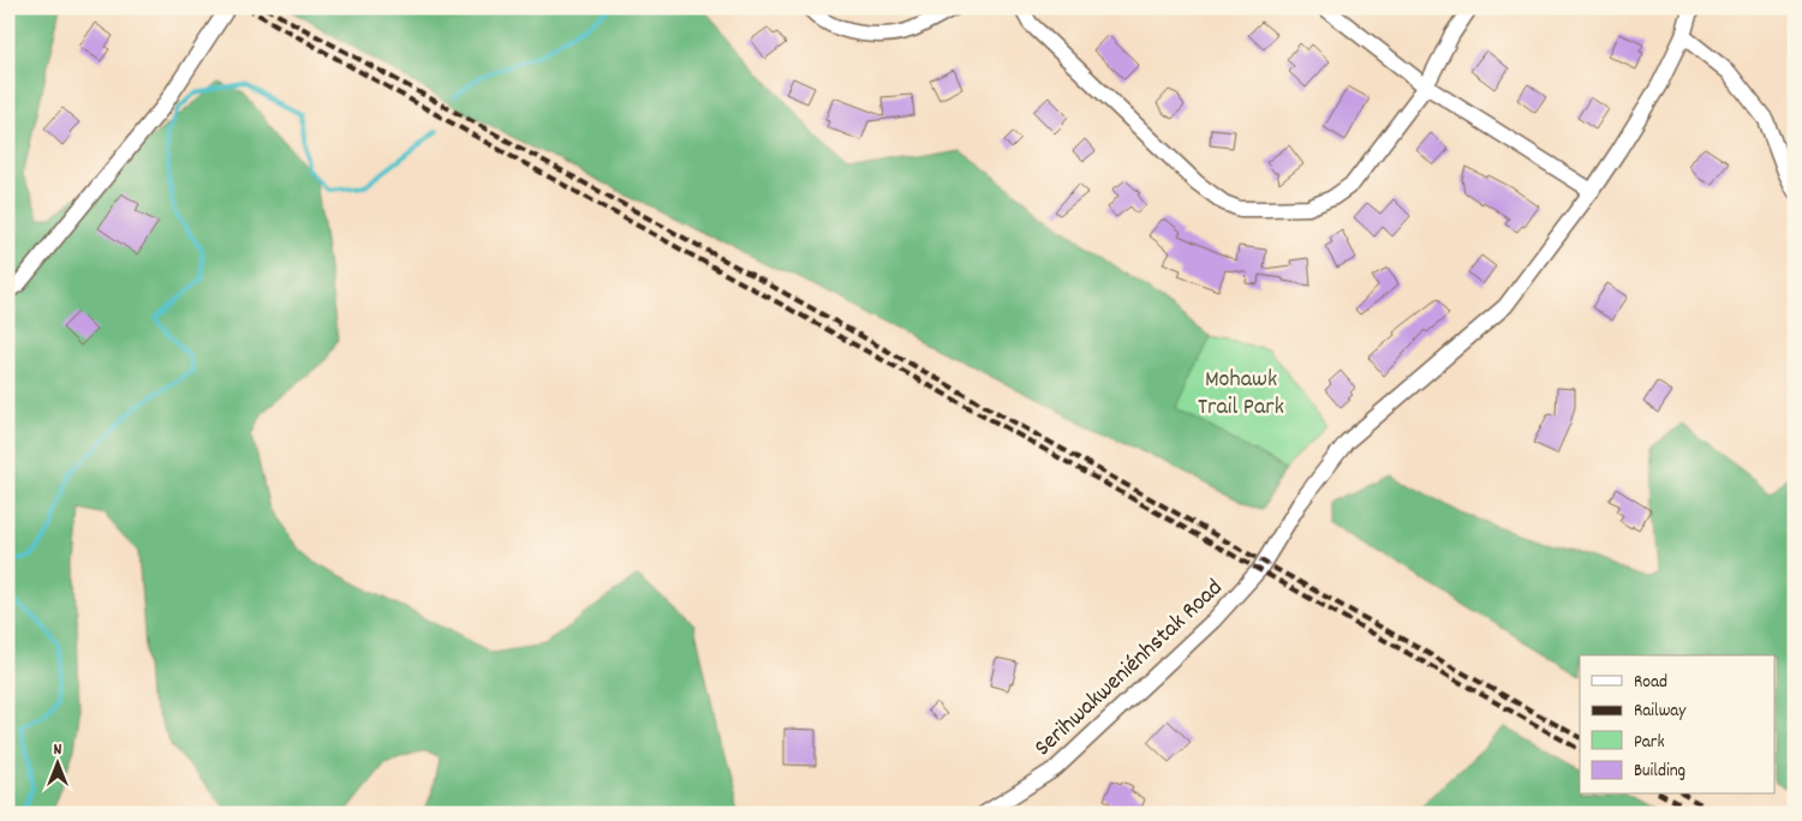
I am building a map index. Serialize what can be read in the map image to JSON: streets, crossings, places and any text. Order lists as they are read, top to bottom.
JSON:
{
  "streets": {
    "street": ["Serihwakweniénhstak Road"]
  },
  "parks": ["Mohawk Trail Park"],
  "legend": [
    "Road",
    "Railway",
    "Park",
    "Building"
  ],
  "north": "top"
}
